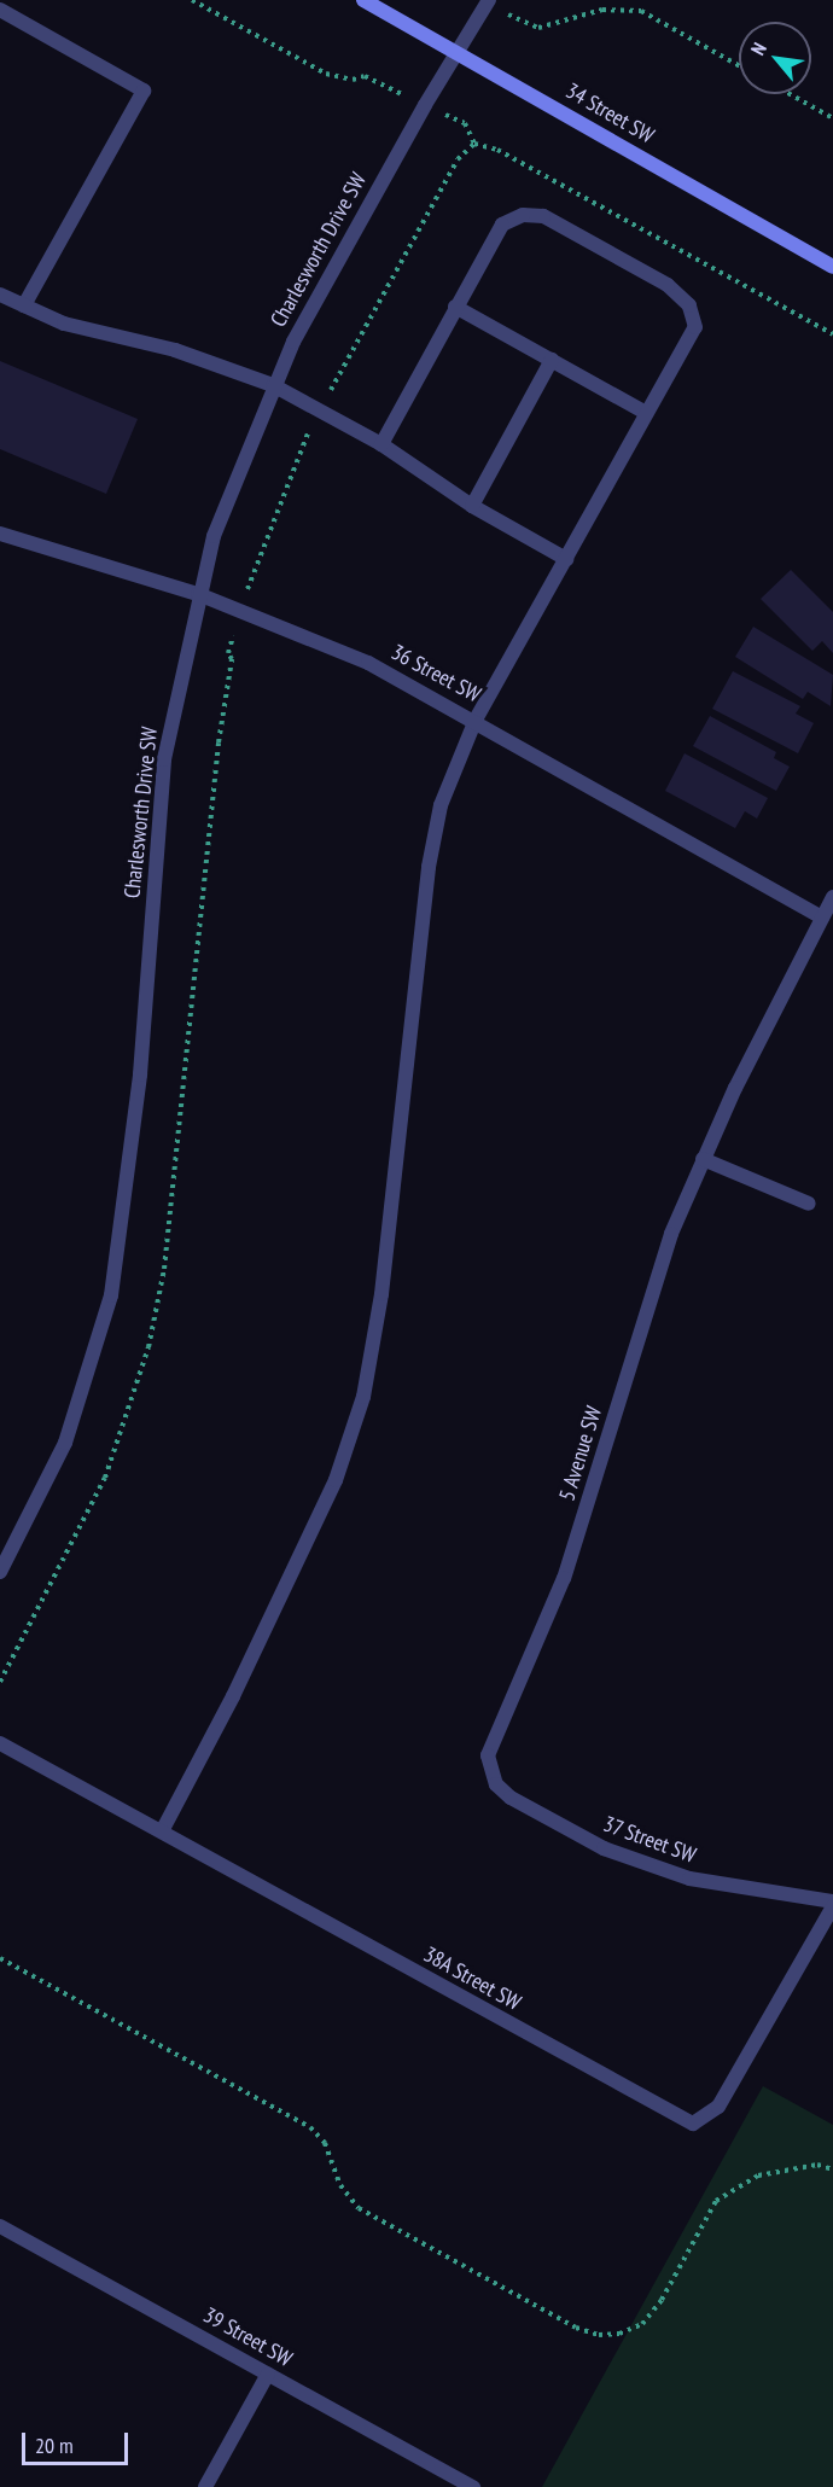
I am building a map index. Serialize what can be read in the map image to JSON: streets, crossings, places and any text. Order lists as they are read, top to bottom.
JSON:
{
  "streets": {
    "main road": ["34 Street SW"],
    "street": [
      "Charlesworth Drive SW",
      "36 Street SW",
      "5 Avenue SW",
      "37 Street SW",
      "38A Street SW",
      "39 Street SW"
    ]
  },
  "crossings": [
    ["34 Street SW", "Charlesworth Drive SW"],
    ["Charlesworth Drive SW", "36 Street SW"],
    ["36 Street SW", "5 Avenue SW"],
    ["5 Avenue SW", "37 Street SW"],
    ["37 Street SW", "38A Street SW"]
  ],
  "scale_bar": "20 m",
  "north": "top left"
}
